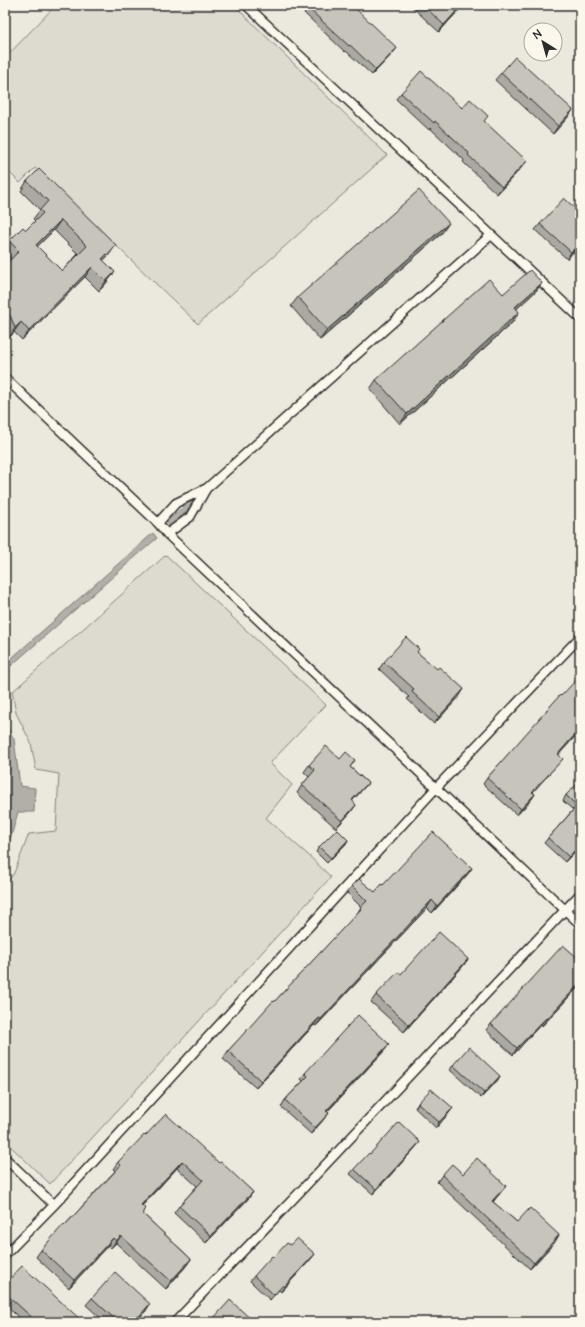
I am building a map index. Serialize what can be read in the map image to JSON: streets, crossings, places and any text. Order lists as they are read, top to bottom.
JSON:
{
  "north": "top left"
}
